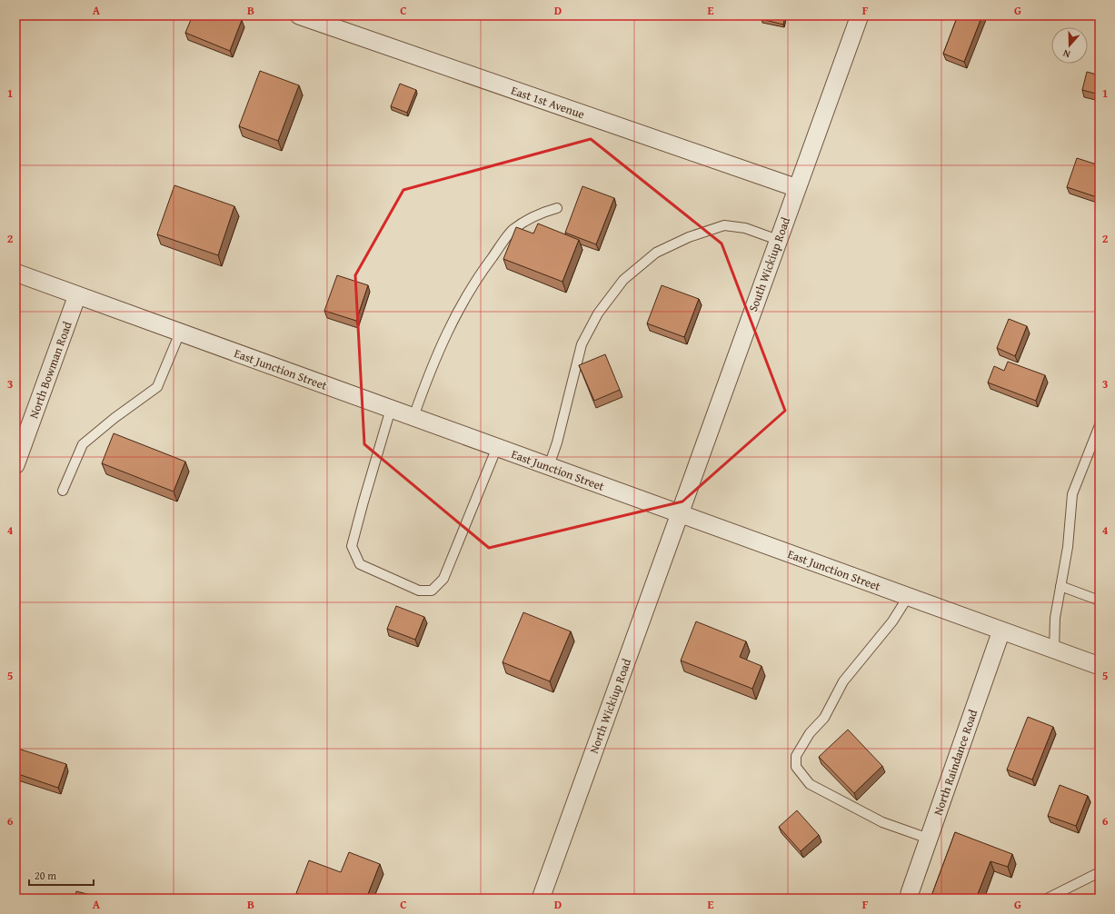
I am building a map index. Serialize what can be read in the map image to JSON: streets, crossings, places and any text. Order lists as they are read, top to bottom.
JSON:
{
  "streets": {
    "street": [
      "East 1st Avenue",
      "South Wickiup Road",
      "East Junction Street",
      "North Bowman Road",
      "North Wickiup Road",
      "North Raindance Road"
    ]
  },
  "crossings": [
    ["East 1st Avenue", "South Wickiup Road"],
    ["South Wickiup Road", "East Junction Street"],
    ["South Wickiup Road", "North Wickiup Road"],
    ["East Junction Street", "North Bowman Road"],
    ["East Junction Street", "North Wickiup Road"],
    ["East Junction Street", "North Raindance Road"]
  ],
  "scale_bar": "20 m",
  "north": "bottom",
  "grid": {
    "columns": [
      "A",
      "B",
      "C",
      "D",
      "E",
      "F",
      "G"
    ],
    "rows": [
      "1",
      "2",
      "3",
      "4",
      "5",
      "6"
    ]
  }
}
